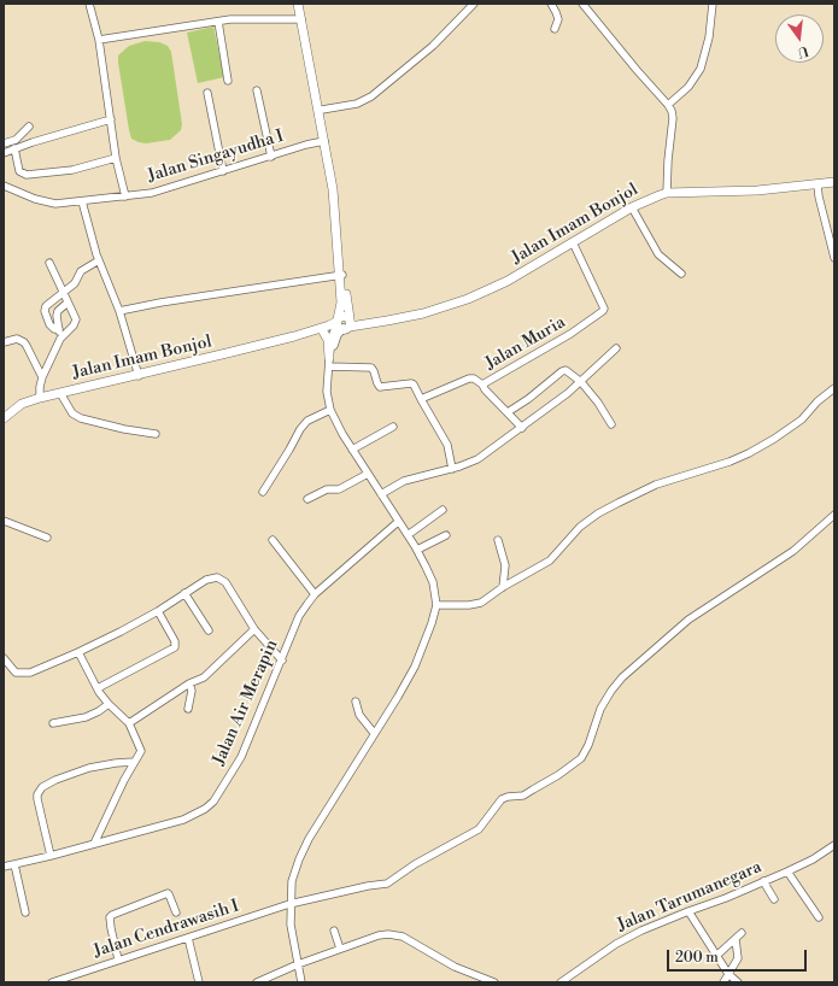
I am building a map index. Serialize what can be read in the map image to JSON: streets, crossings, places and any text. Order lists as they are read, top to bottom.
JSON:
{
  "streets": {
    "main road": ["Jalan Imam Bonjol"],
    "street": [
      "Jalan Singayudha I",
      "Jalan Muria",
      "Jalan Air Merapin",
      "Jalan Tarumanegara",
      "Jalan Cendrawasih I"
    ]
  },
  "crossings": [
    ["Jalan Imam Bonjol", "Jalan Muria"]
  ],
  "scale_bar": "200 m",
  "north": "bottom"
}
